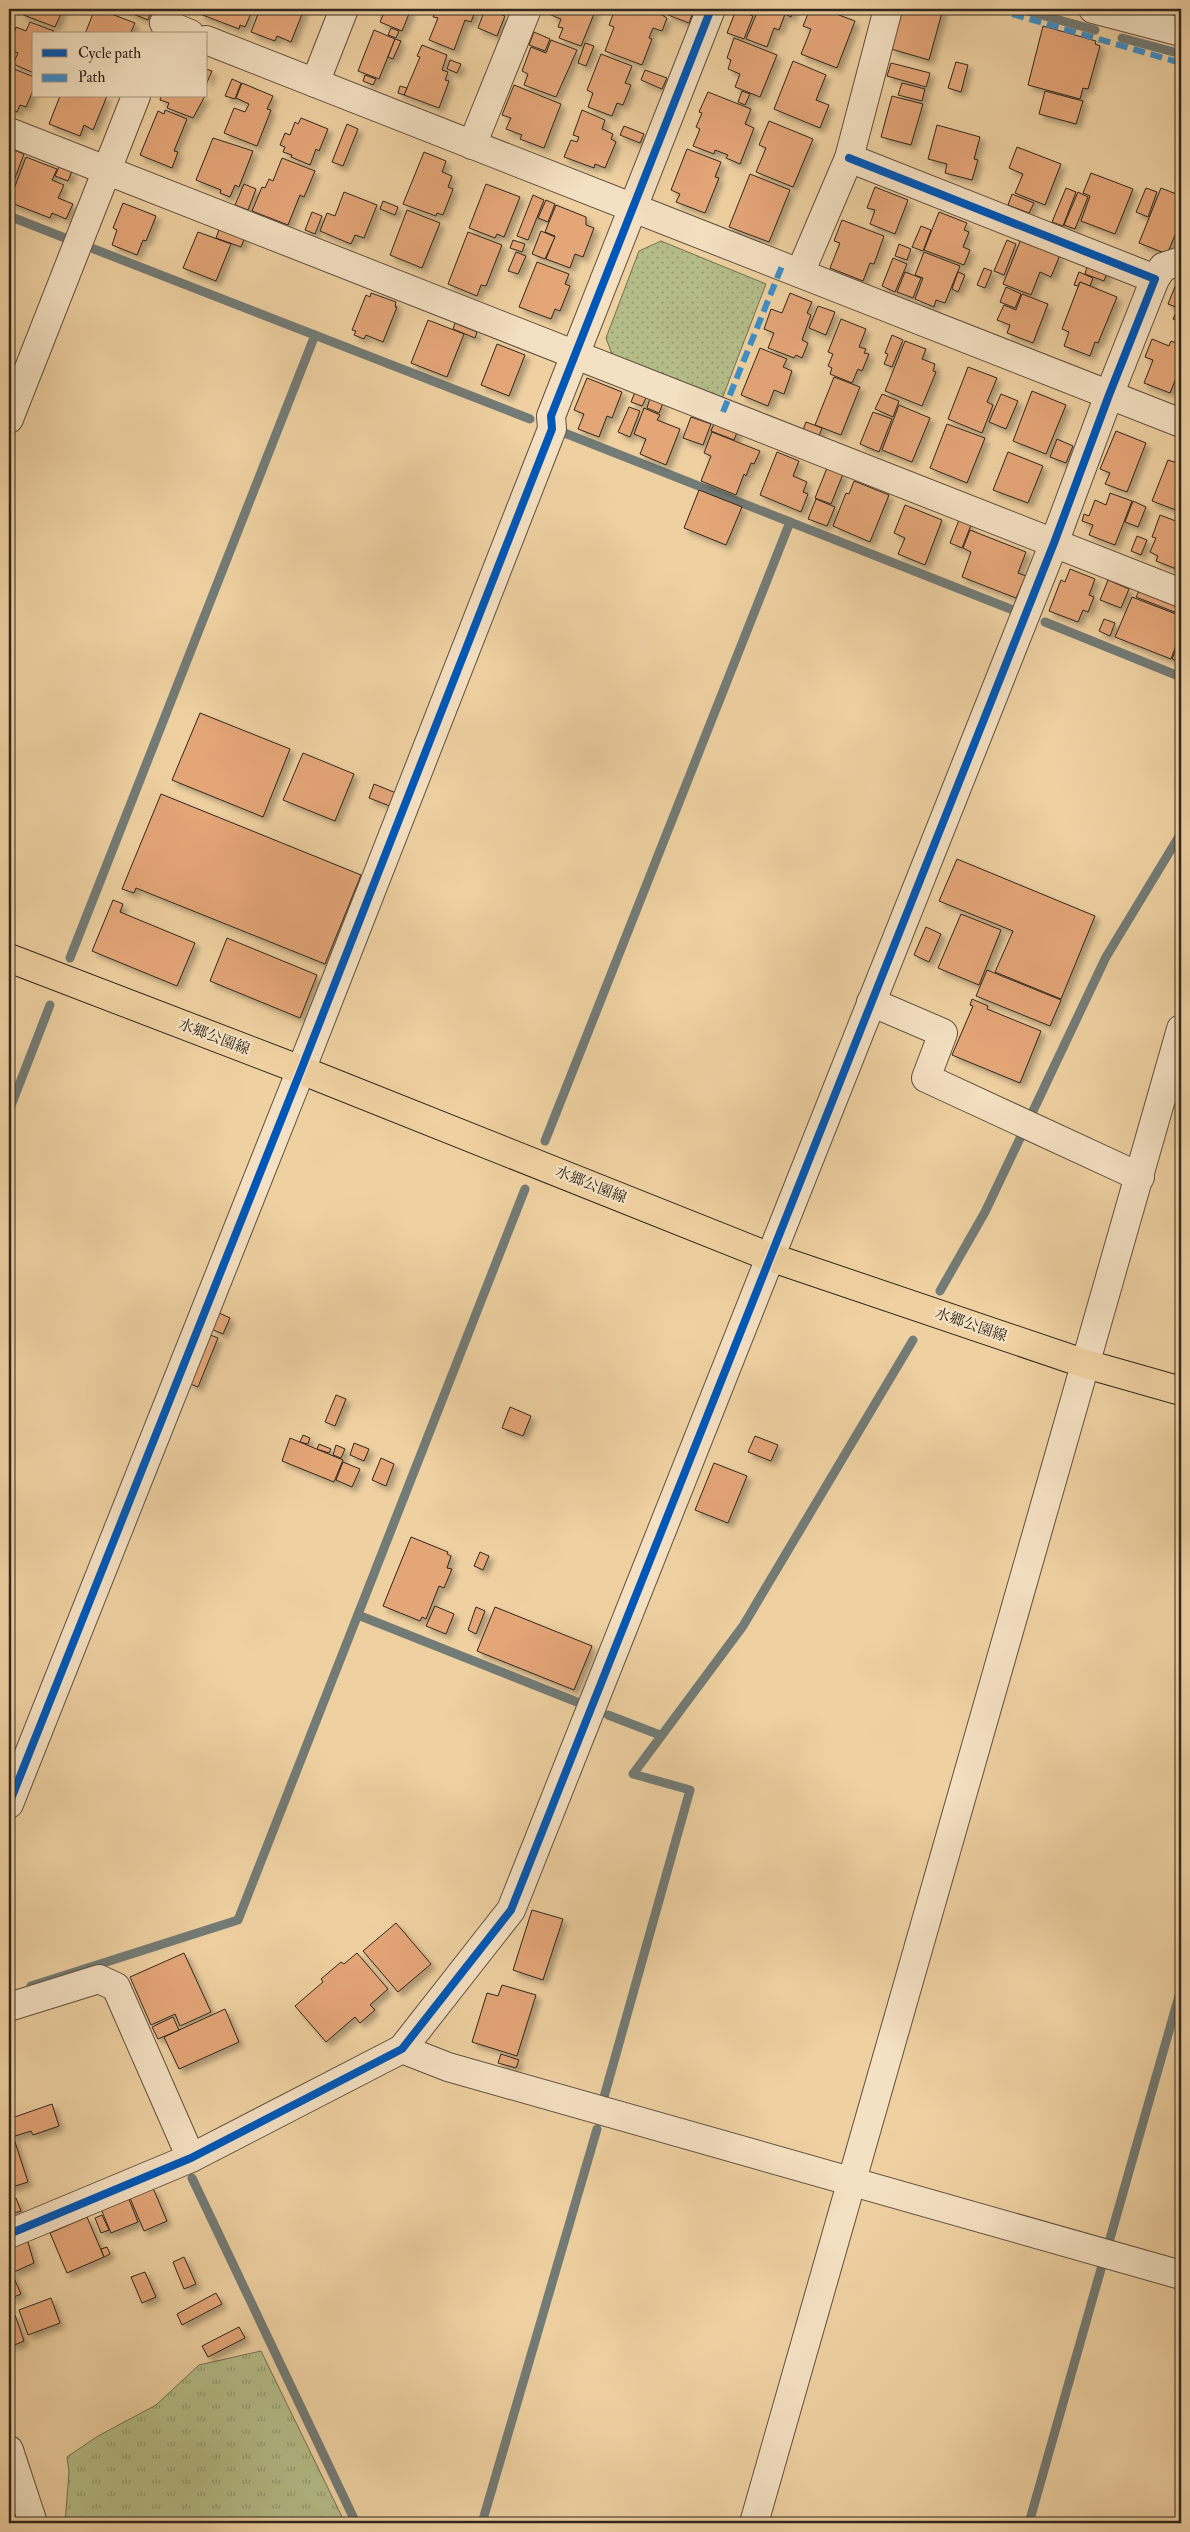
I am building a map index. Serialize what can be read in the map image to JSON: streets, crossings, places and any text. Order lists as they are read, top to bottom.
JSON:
{
  "streets": {
    "main road": ["水郷公園線"]
  },
  "legend": ["Cycle path", "Path"]
}
